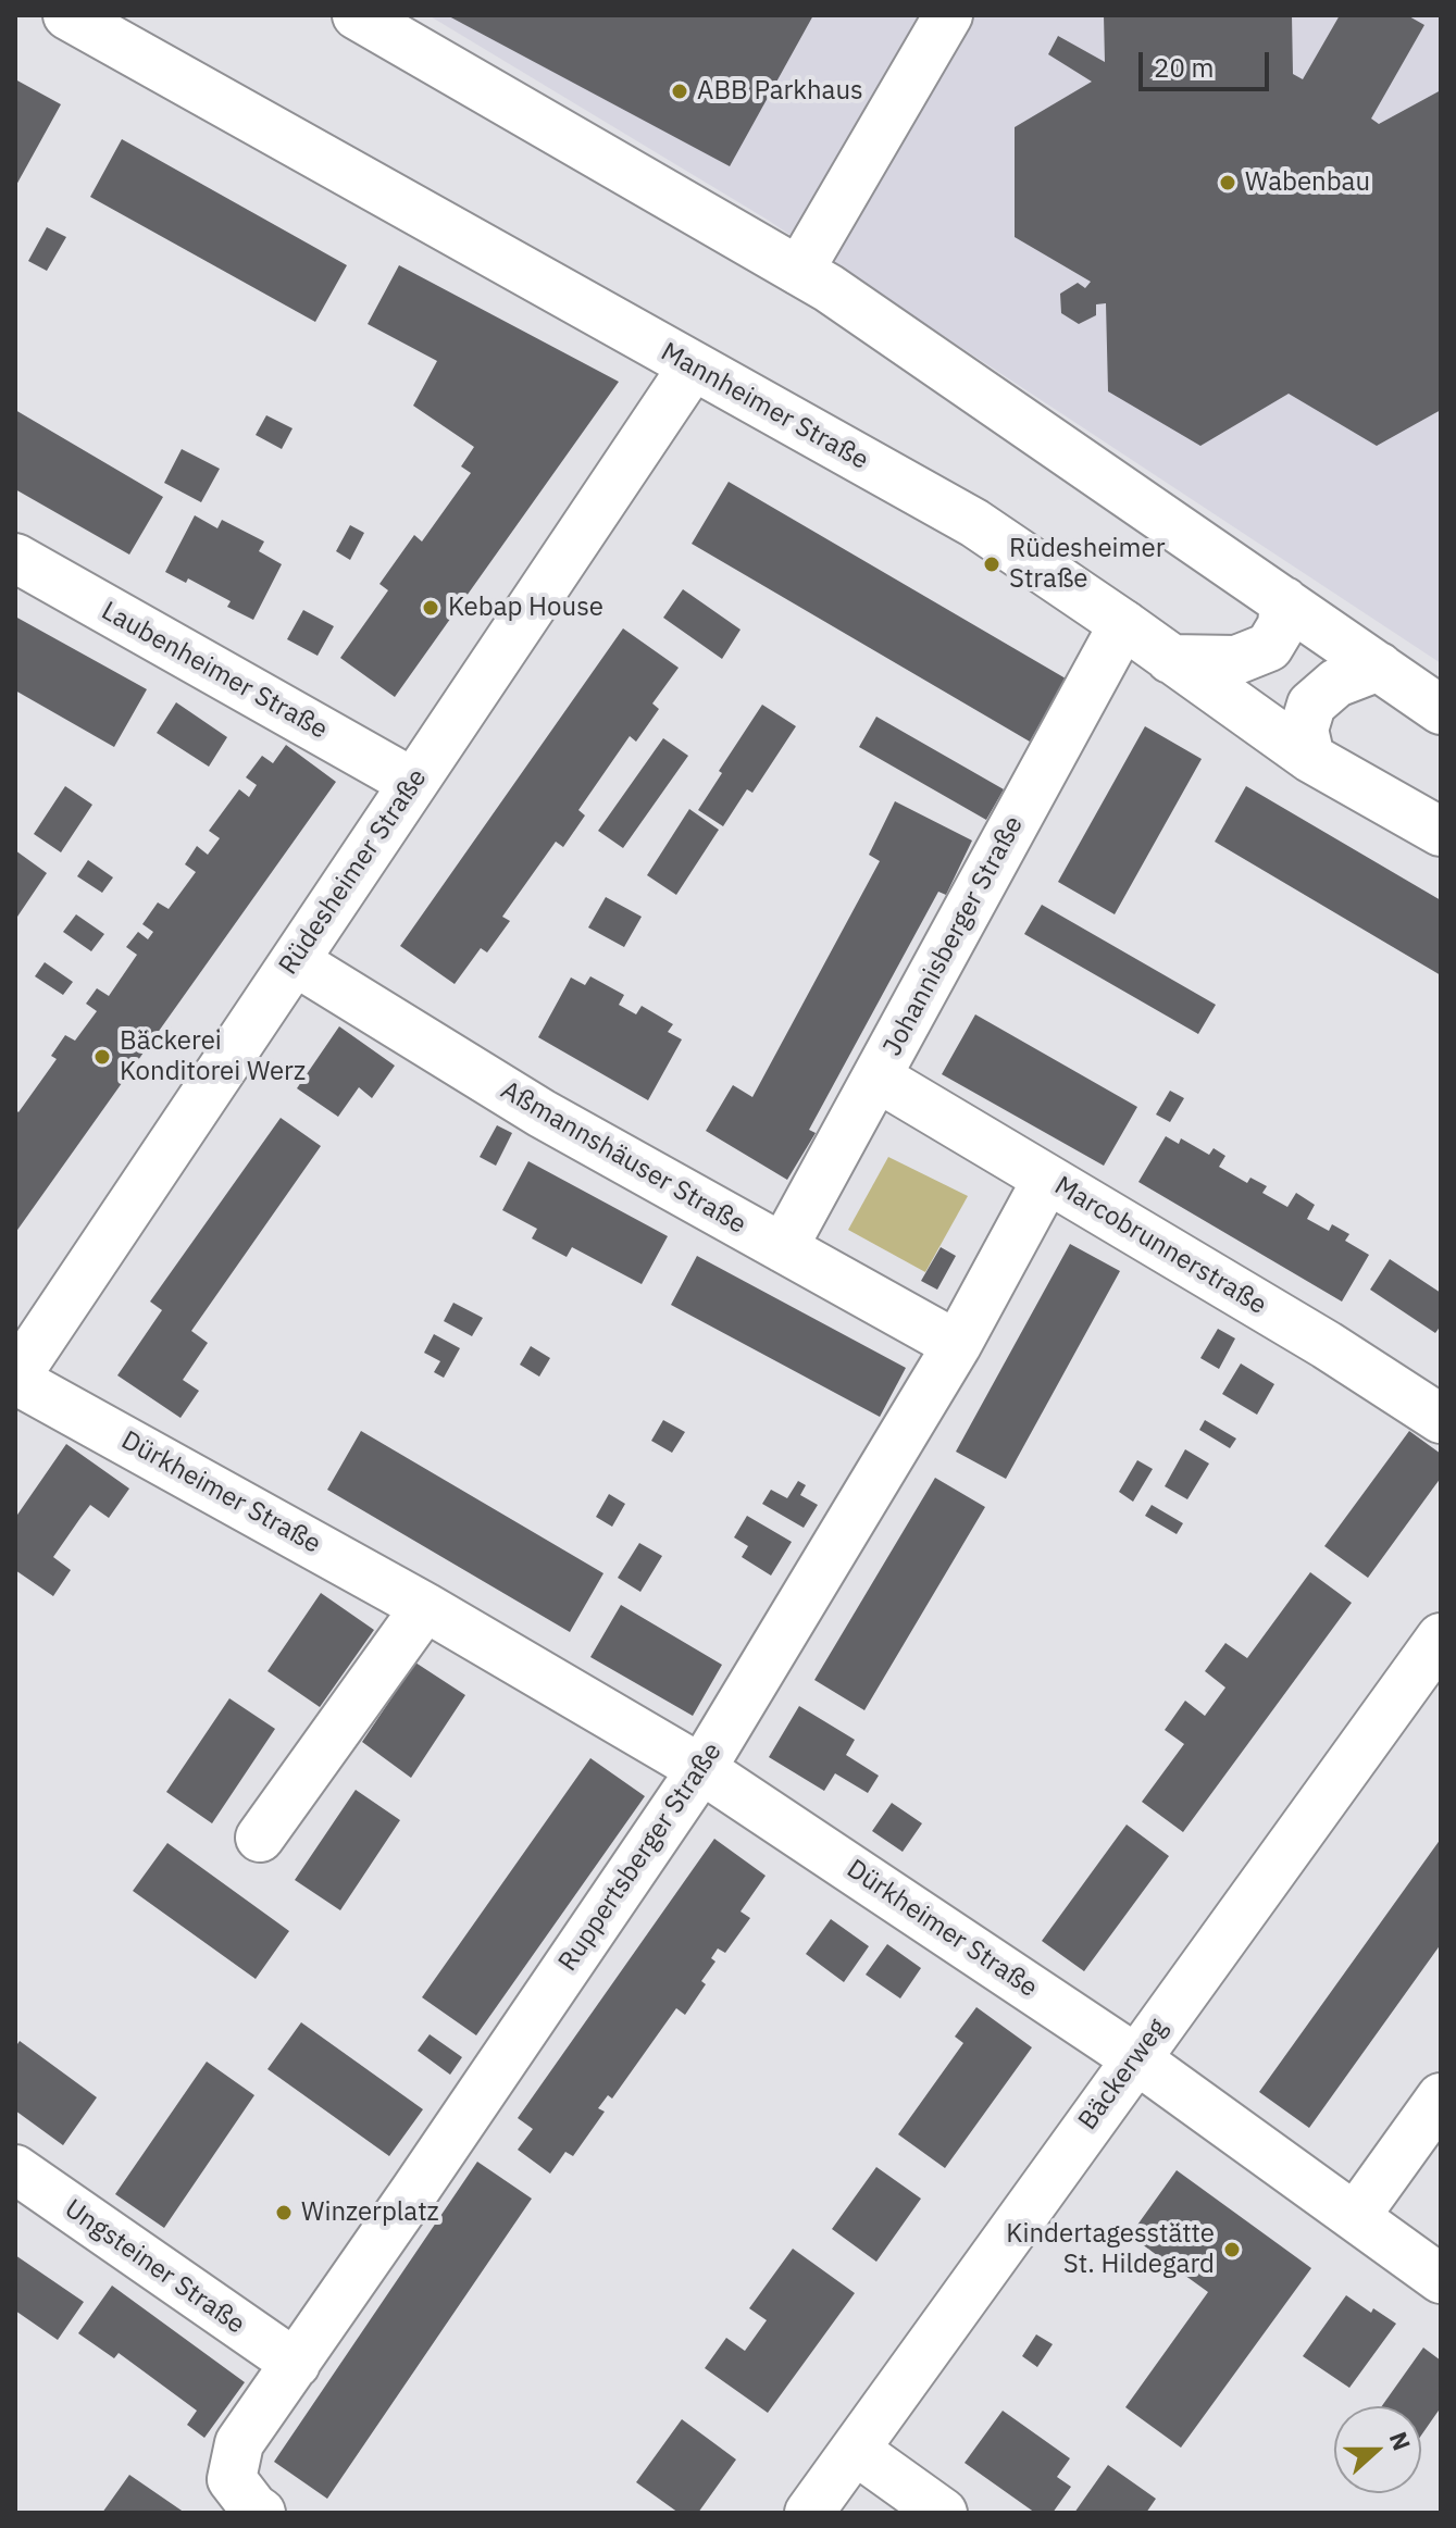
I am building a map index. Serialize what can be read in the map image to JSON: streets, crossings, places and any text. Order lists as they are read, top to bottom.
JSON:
{
  "streets": {
    "street": [
      "Mannheimer Straße",
      "Laubenheimer Straße",
      "Rüdesheimer Straße",
      "Johannisberger Straße",
      "Aßmannshäuser Straße",
      "Marcobrunnerstraße",
      "Dürkheimer Straße",
      "Ruppertsberger Straße",
      "Bäckerweg",
      "Ungsteiner Straße"
    ]
  },
  "crossings": [
    ["Mannheimer Straße", "Rüdesheimer Straße"],
    ["Mannheimer Straße", "Johannisberger Straße"],
    ["Laubenheimer Straße", "Rüdesheimer Straße"],
    ["Rüdesheimer Straße", "Aßmannshäuser Straße"],
    ["Rüdesheimer Straße", "Dürkheimer Straße"],
    ["Johannisberger Straße", "Aßmannshäuser Straße"],
    ["Johannisberger Straße", "Marcobrunnerstraße"],
    ["Aßmannshäuser Straße", "Ruppertsberger Straße"],
    ["Marcobrunnerstraße", "Ruppertsberger Straße"],
    ["Dürkheimer Straße", "Ruppertsberger Straße"],
    ["Dürkheimer Straße", "Bäckerweg"],
    ["Ruppertsberger Straße", "Ungsteiner Straße"]
  ],
  "places": [
    "ABB Parkhaus",
    "Wabenbau",
    "Rüdesheimer Straße",
    "Kebap House",
    "Bäckerei Konditorei Werz",
    "Winzerplatz",
    "Kindertagesstätte St. Hildegard"
  ],
  "scale_bar": "20 m",
  "north": "right"
}
